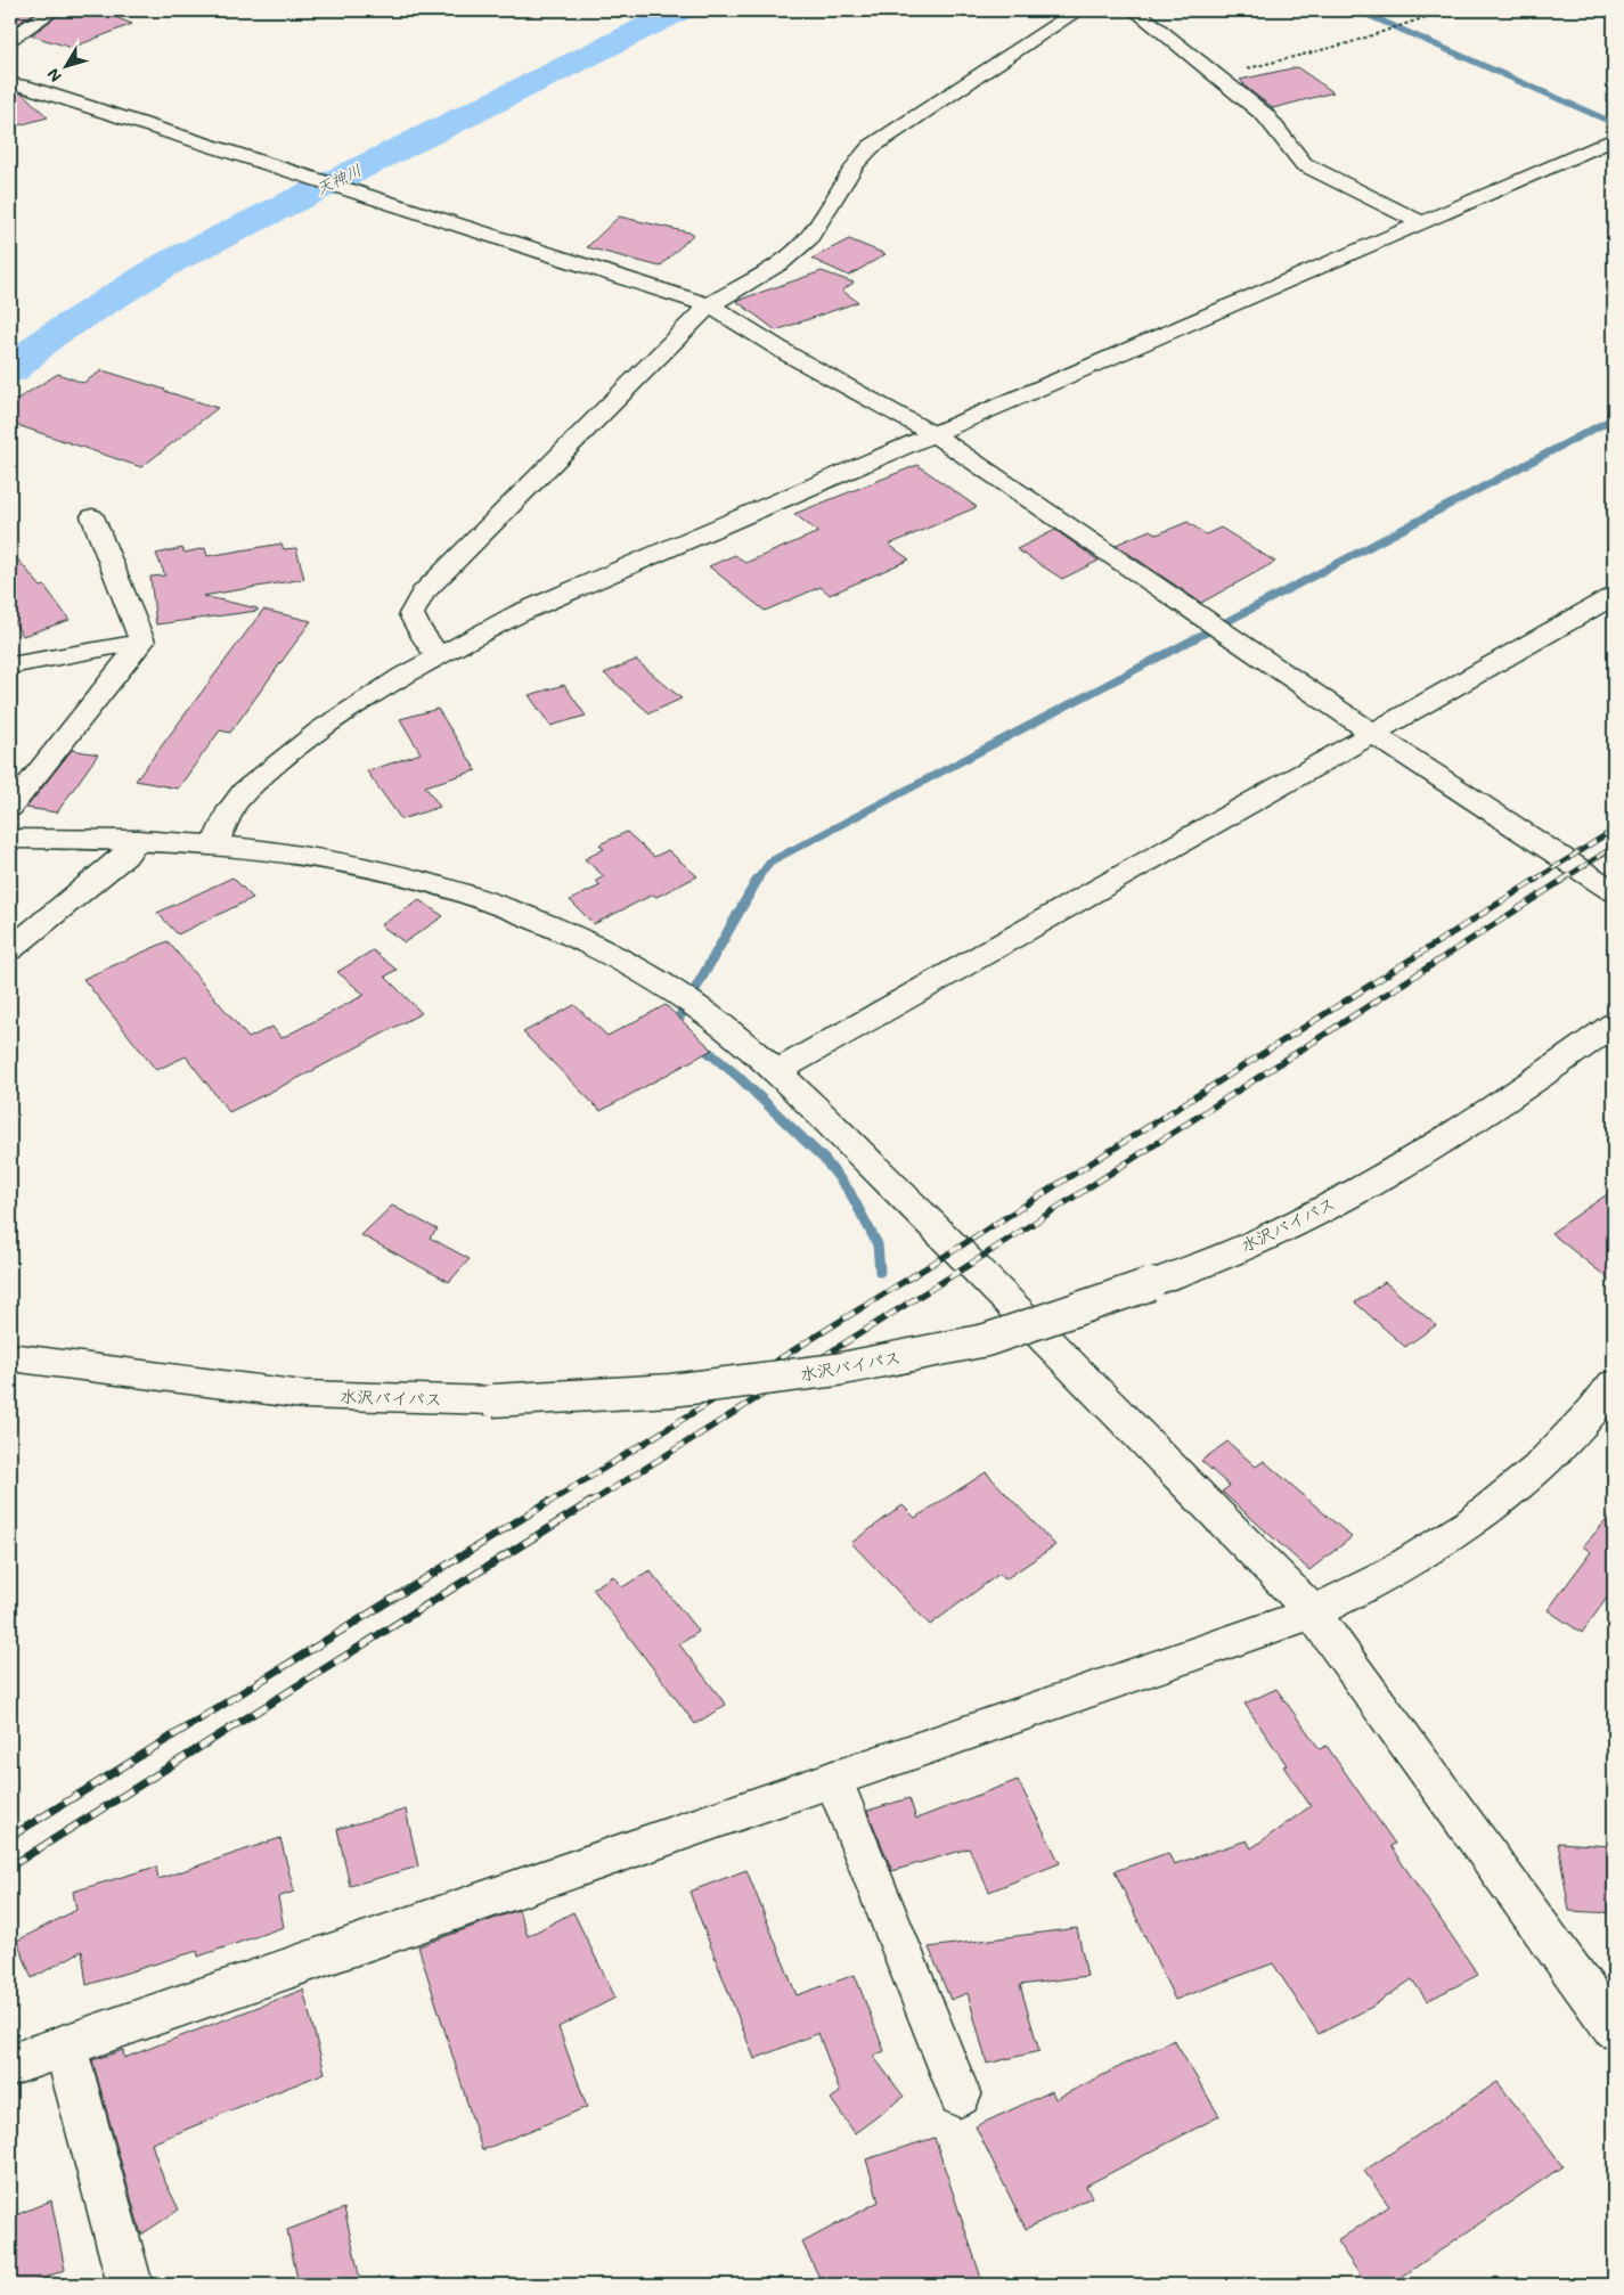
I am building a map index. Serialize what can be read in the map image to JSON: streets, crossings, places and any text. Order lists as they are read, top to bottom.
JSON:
{
  "streets": {
    "main road": ["水沢バイパス"]
  },
  "water": ["天神川"],
  "north": "bottom left"
}
